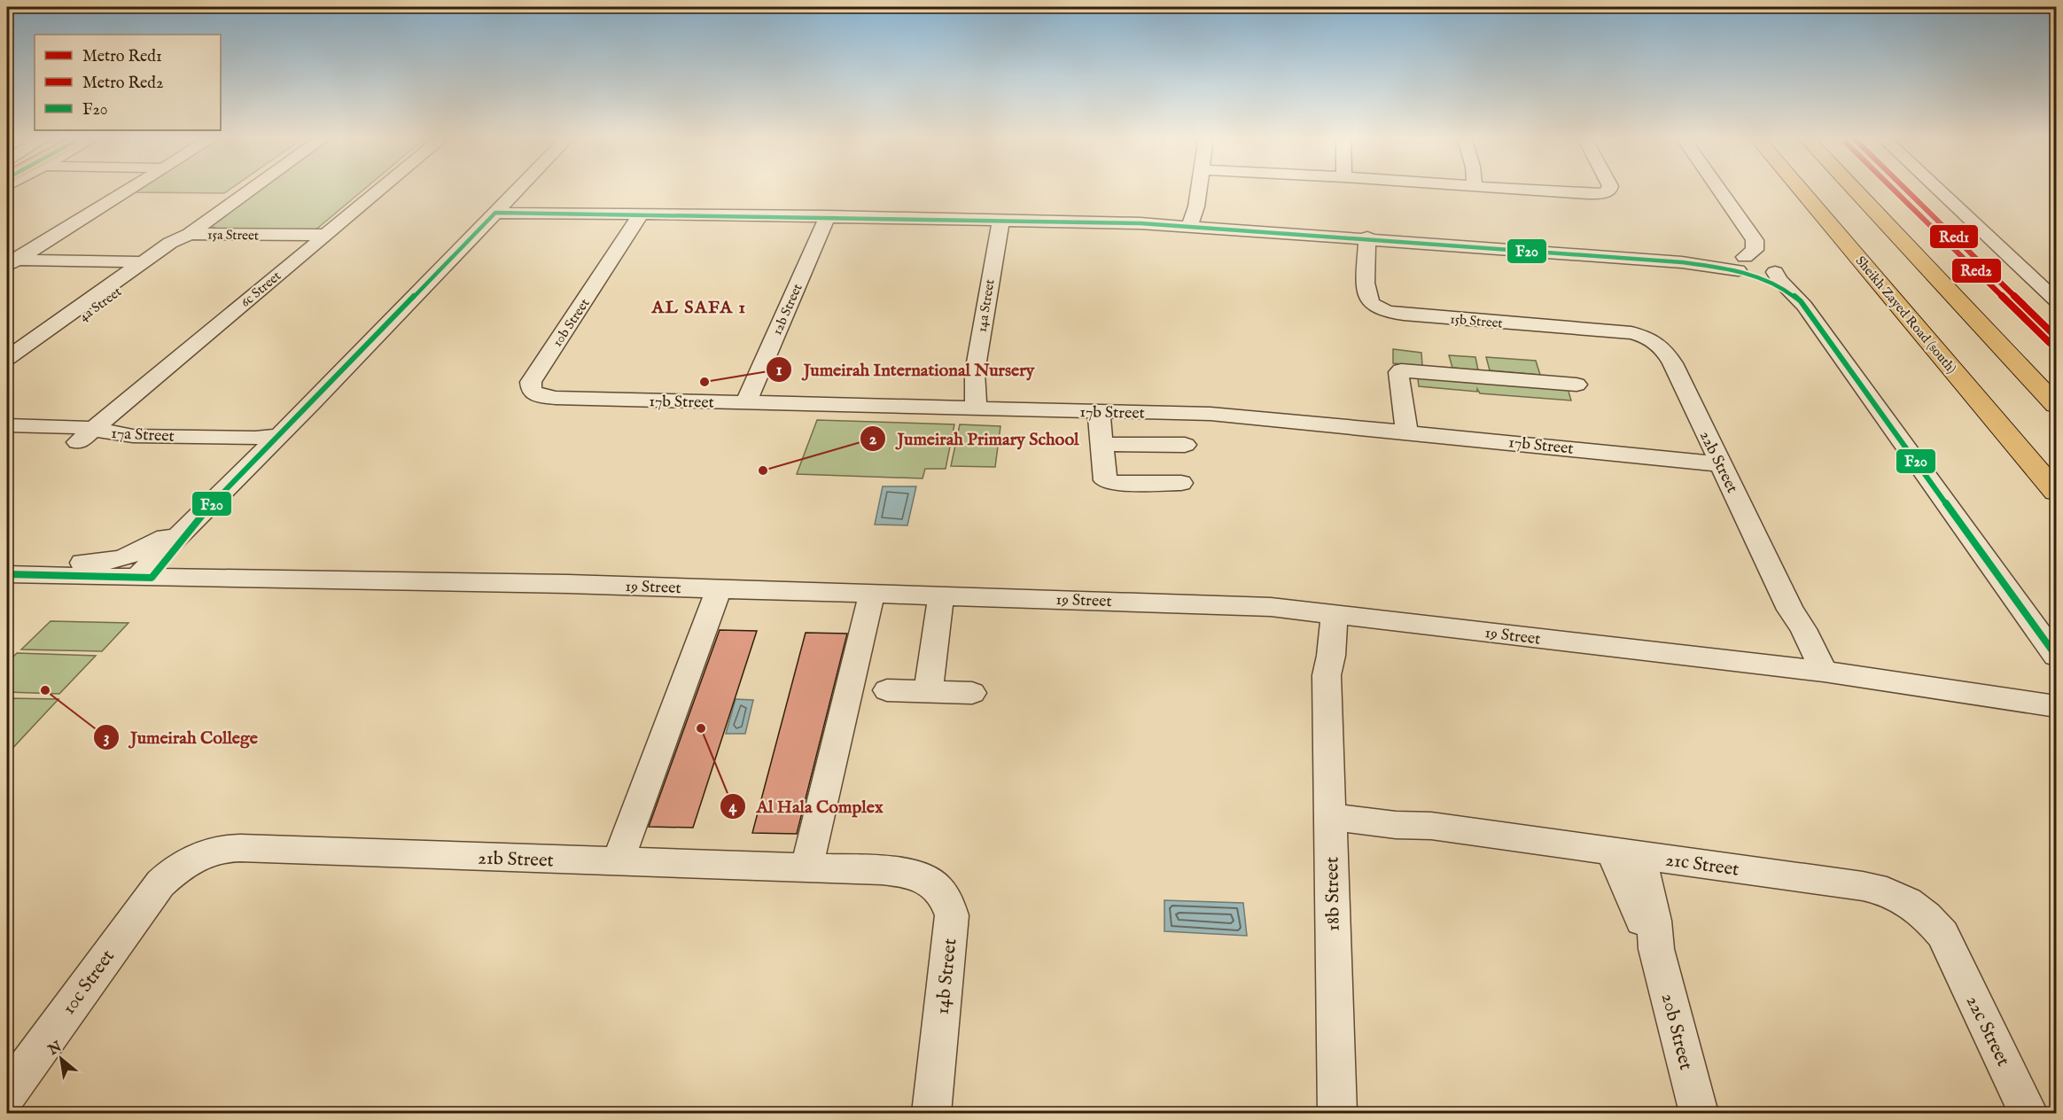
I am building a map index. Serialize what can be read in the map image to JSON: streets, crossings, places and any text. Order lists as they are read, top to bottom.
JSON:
{
  "streets": {
    "main road": ["Sheikh Zayed Road (south)"],
    "street": [
      "15a Street",
      "6c Street",
      "4a Street",
      "14a Street",
      "12b Street",
      "15b Street",
      "10b Street",
      "17b Street",
      "17a Street",
      "22b Street",
      "19 Street",
      "21b Street",
      "21c Street",
      "18b Street",
      "14b Street",
      "10c Street",
      "22c Street",
      "20b Street"
    ]
  },
  "crossings": [
    ["15a Street", "6c Street"],
    ["15a Street", "4a Street"],
    ["6c Street", "17a Street"],
    ["14a Street", "17b Street"],
    ["12b Street", "17b Street"],
    ["15b Street", "22b Street"],
    ["10b Street", "17b Street"],
    ["17b Street", "22b Street"],
    ["22b Street", "19 Street"],
    ["19 Street", "18b Street"],
    ["21b Street", "14b Street"],
    ["21b Street", "10c Street"],
    ["21c Street", "18b Street"],
    ["21c Street", "22c Street"],
    ["21c Street", "20b Street"]
  ],
  "districts": ["AL SAFA 1"],
  "places": [
    "Jumeirah International Nursery",
    "Jumeirah Primary School",
    "Jumeirah College",
    "Al Hala Complex"
  ],
  "lines": ["metro line Red1", "metro line Red2", "transit line F20"],
  "legend": ["Metro Red1", "Metro Red2", "F20"],
  "north": "top left"
}
